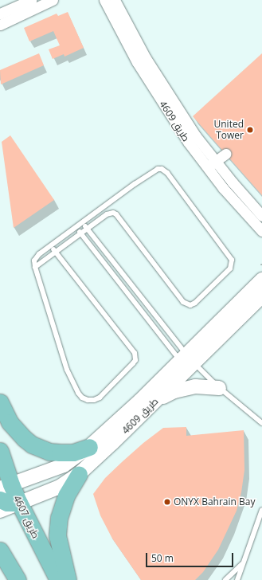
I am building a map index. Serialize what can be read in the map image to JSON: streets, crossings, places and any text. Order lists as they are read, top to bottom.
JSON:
{
  "streets": {
    "main road": ["طريق 4607"],
    "street": ["طريق 4609"]
  },
  "crossings": [
    ["طريق 4609", "طريق 4607"]
  ],
  "places": ["United Tower", "ONYX Bahrain Bay"],
  "scale_bar": "50 m"
}
